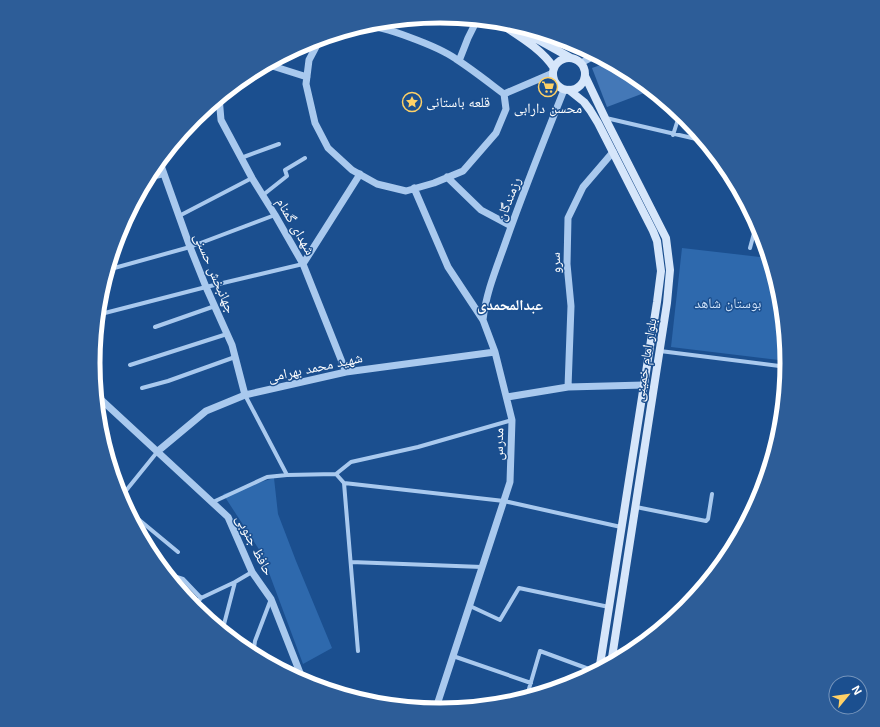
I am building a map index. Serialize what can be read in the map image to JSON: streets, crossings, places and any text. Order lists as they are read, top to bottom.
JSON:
{
  "streets": {
    "main road": ["بلوار امام خمینی"],
    "street": [
      "رزمندگان",
      "شهدای گمنام",
      "سرو",
      "جهانبخش حسنی",
      "شهید محمد بهرامی",
      "مدرس",
      "حافظ جنوبی"
    ]
  },
  "crossings": [
    ["رزمندگان", "بلوار امام خمینی"],
    ["رزمندگان", "مدرس"],
    ["شهدای گمنام", "شهید محمد بهرامی"],
    ["سرو", "بلوار امام خمینی"],
    ["جهانبخش حسنی", "شهید محمد بهرامی"],
    ["شهید محمد بهرامی", "مدرس"],
    ["شهید محمد بهرامی", "حافظ جنوبی"]
  ],
  "districts": ["عبدالمحمدی"],
  "parks": ["بوستان شاهد"],
  "places": {
    "supermarket": ["محسن دارابی"],
    "place": ["قلعه باستانی"]
  },
  "north": "top right"
}
